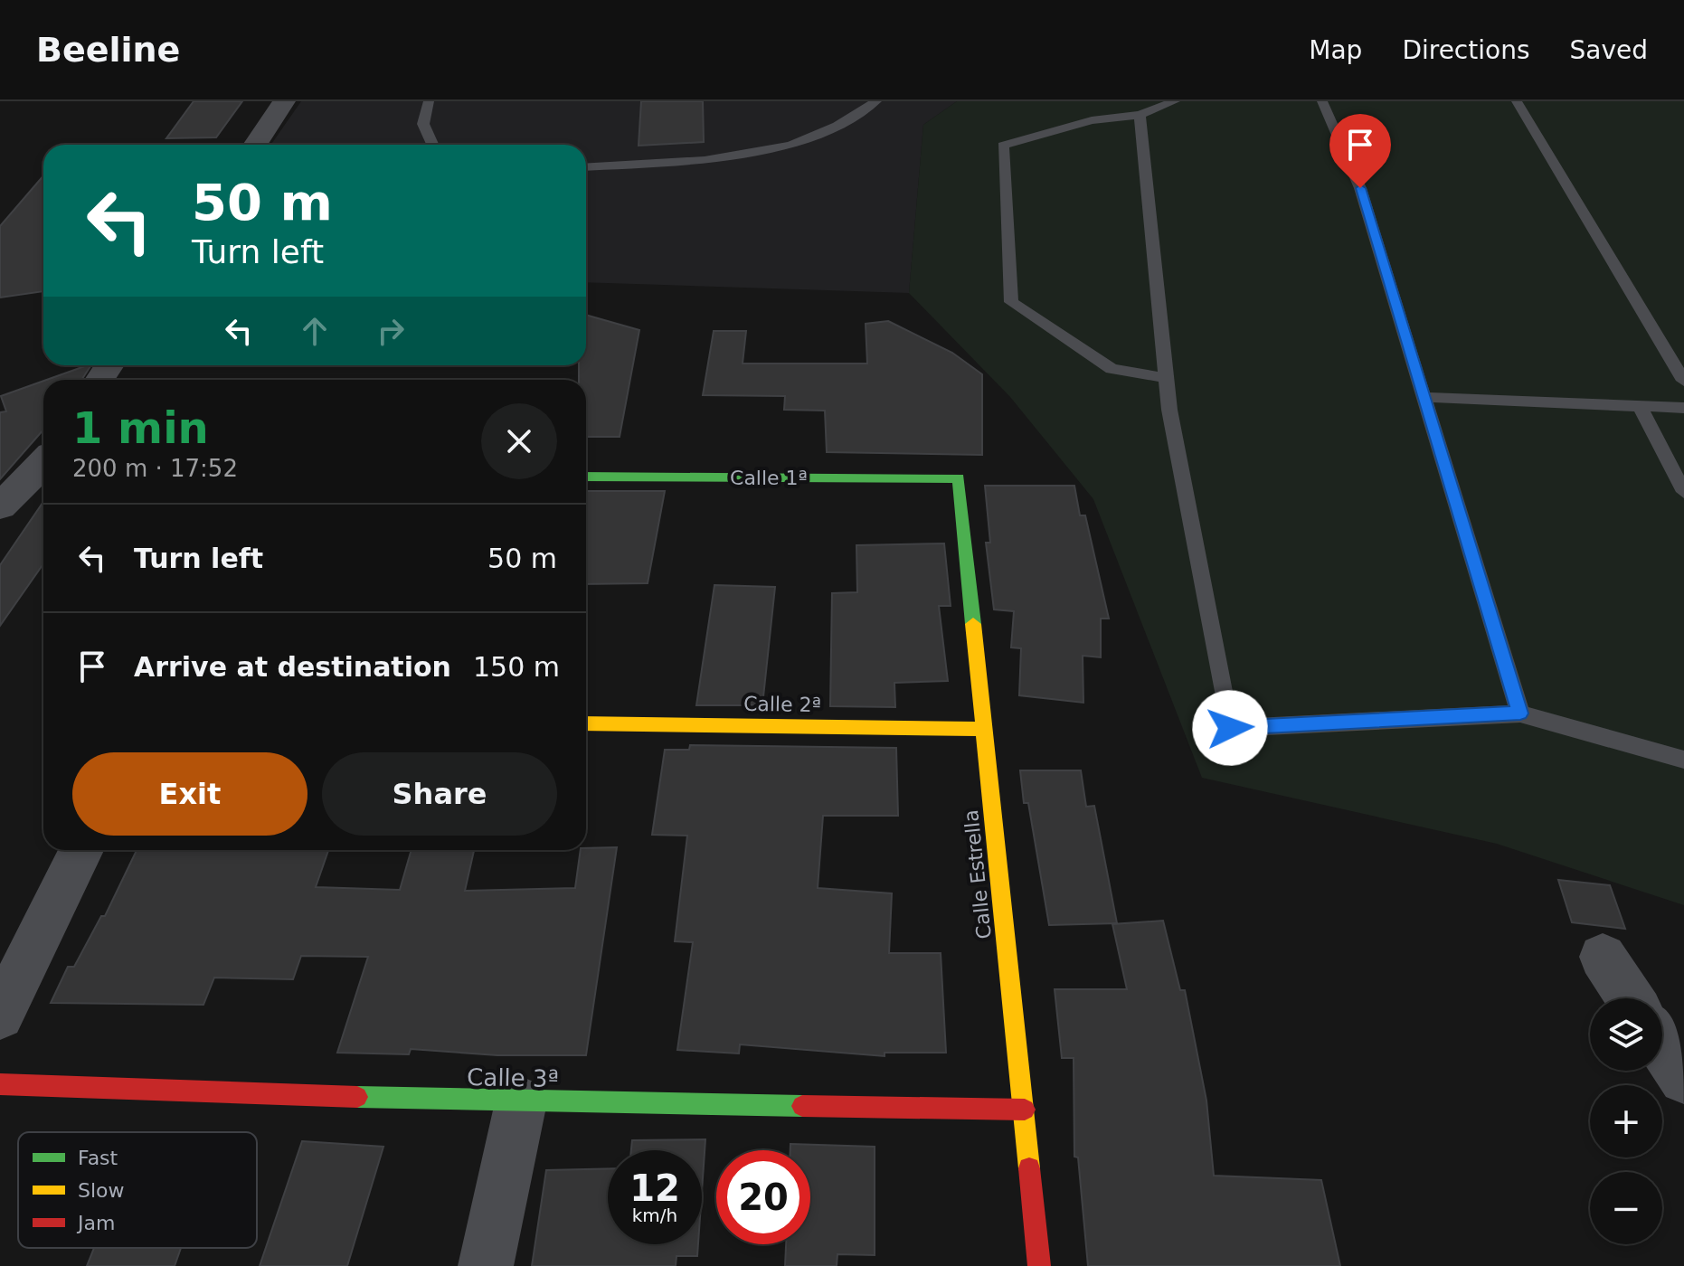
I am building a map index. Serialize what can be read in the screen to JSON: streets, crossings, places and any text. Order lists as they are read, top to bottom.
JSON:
{
  "streets": {
    "street": [
      "Calle 1ª",
      "Calle 2ª",
      "Calle Estrella",
      "Calle 3ª"
    ]
  },
  "crossings": [
    ["Calle 1ª", "Calle Estrella"],
    ["Calle 2ª", "Calle Estrella"],
    ["Calle Estrella", "Calle 3ª"]
  ],
  "legend": ["Fast", "Slow", "Jam"],
  "page": {
    "header": "Beeline",
    "nav": ["Map", "Directions", "Saved"],
    "turn": ["50 m", "Turn left"],
    "heading": ["1 min", "200 m · 17:52"],
    "list": [
      {
        "name": "Turn left",
        "value": "50 m"
      },
      {
        "name": "Arrive at destination",
        "value": "150 m"
      }
    ],
    "buttons": ["Exit", "Share"],
    "map_buttons": ["+", "−"],
    "speed": "12 km/h",
    "limit": "20"
  }
}
